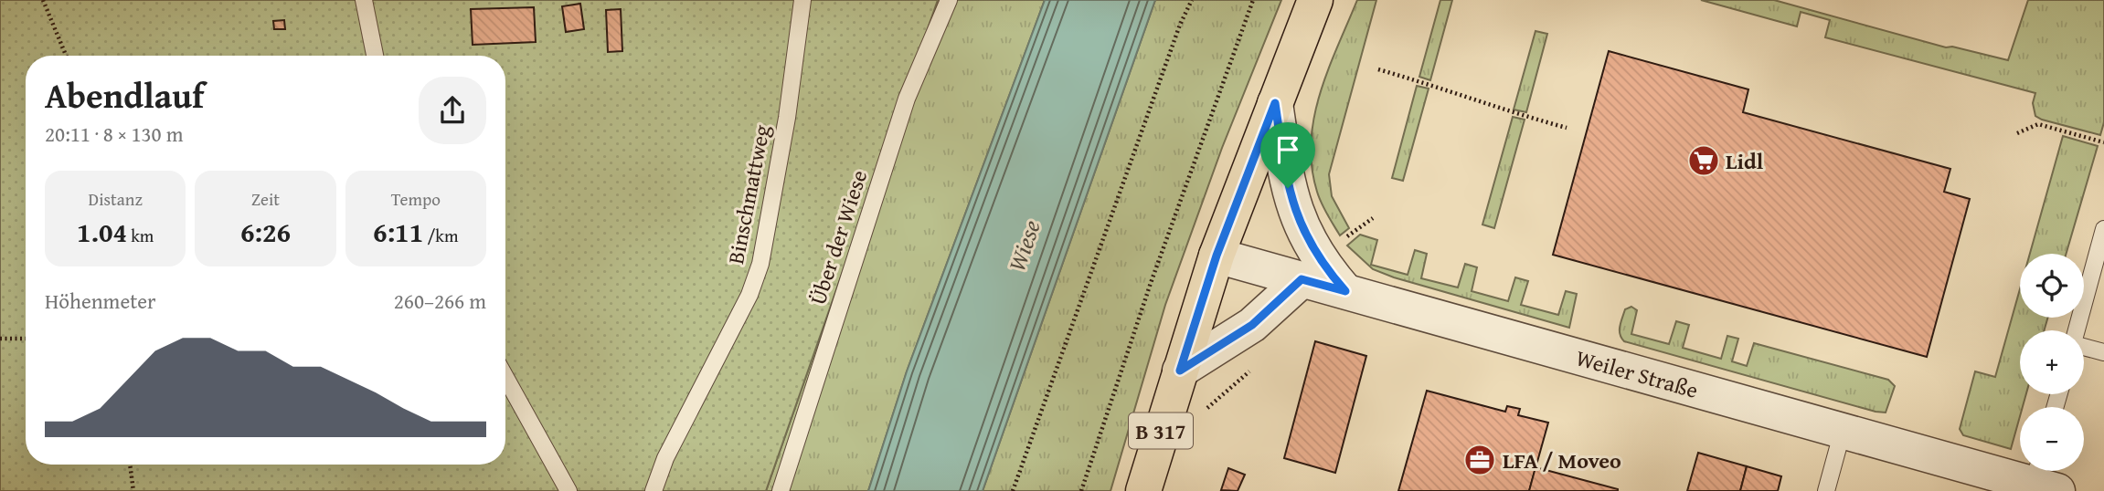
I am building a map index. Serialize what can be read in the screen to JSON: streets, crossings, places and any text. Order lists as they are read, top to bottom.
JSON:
{
  "streets": {
    "main road": ["B 317"],
    "street": ["Weiler Straße"],
    "lane": ["Binschmattweg", "Über der Wiese"]
  },
  "crossings": [
    ["Weiler Straße", "B 317"]
  ],
  "water": ["Wiese"],
  "places": {
    "supermarket": ["Lidl"],
    "office": ["LFA / Moveo"]
  },
  "page": {
    "heading": ["Abendlauf", "20:11 · 8 × 130 m"],
    "stats": [
      ["Distanz", "1.04 km"],
      ["Zeit", "6:26"],
      ["Tempo", "6:11 /km"]
    ],
    "map_buttons": ["+", "−"],
    "chart": ["Höhenmeter", "260–266 m"]
  }
}
